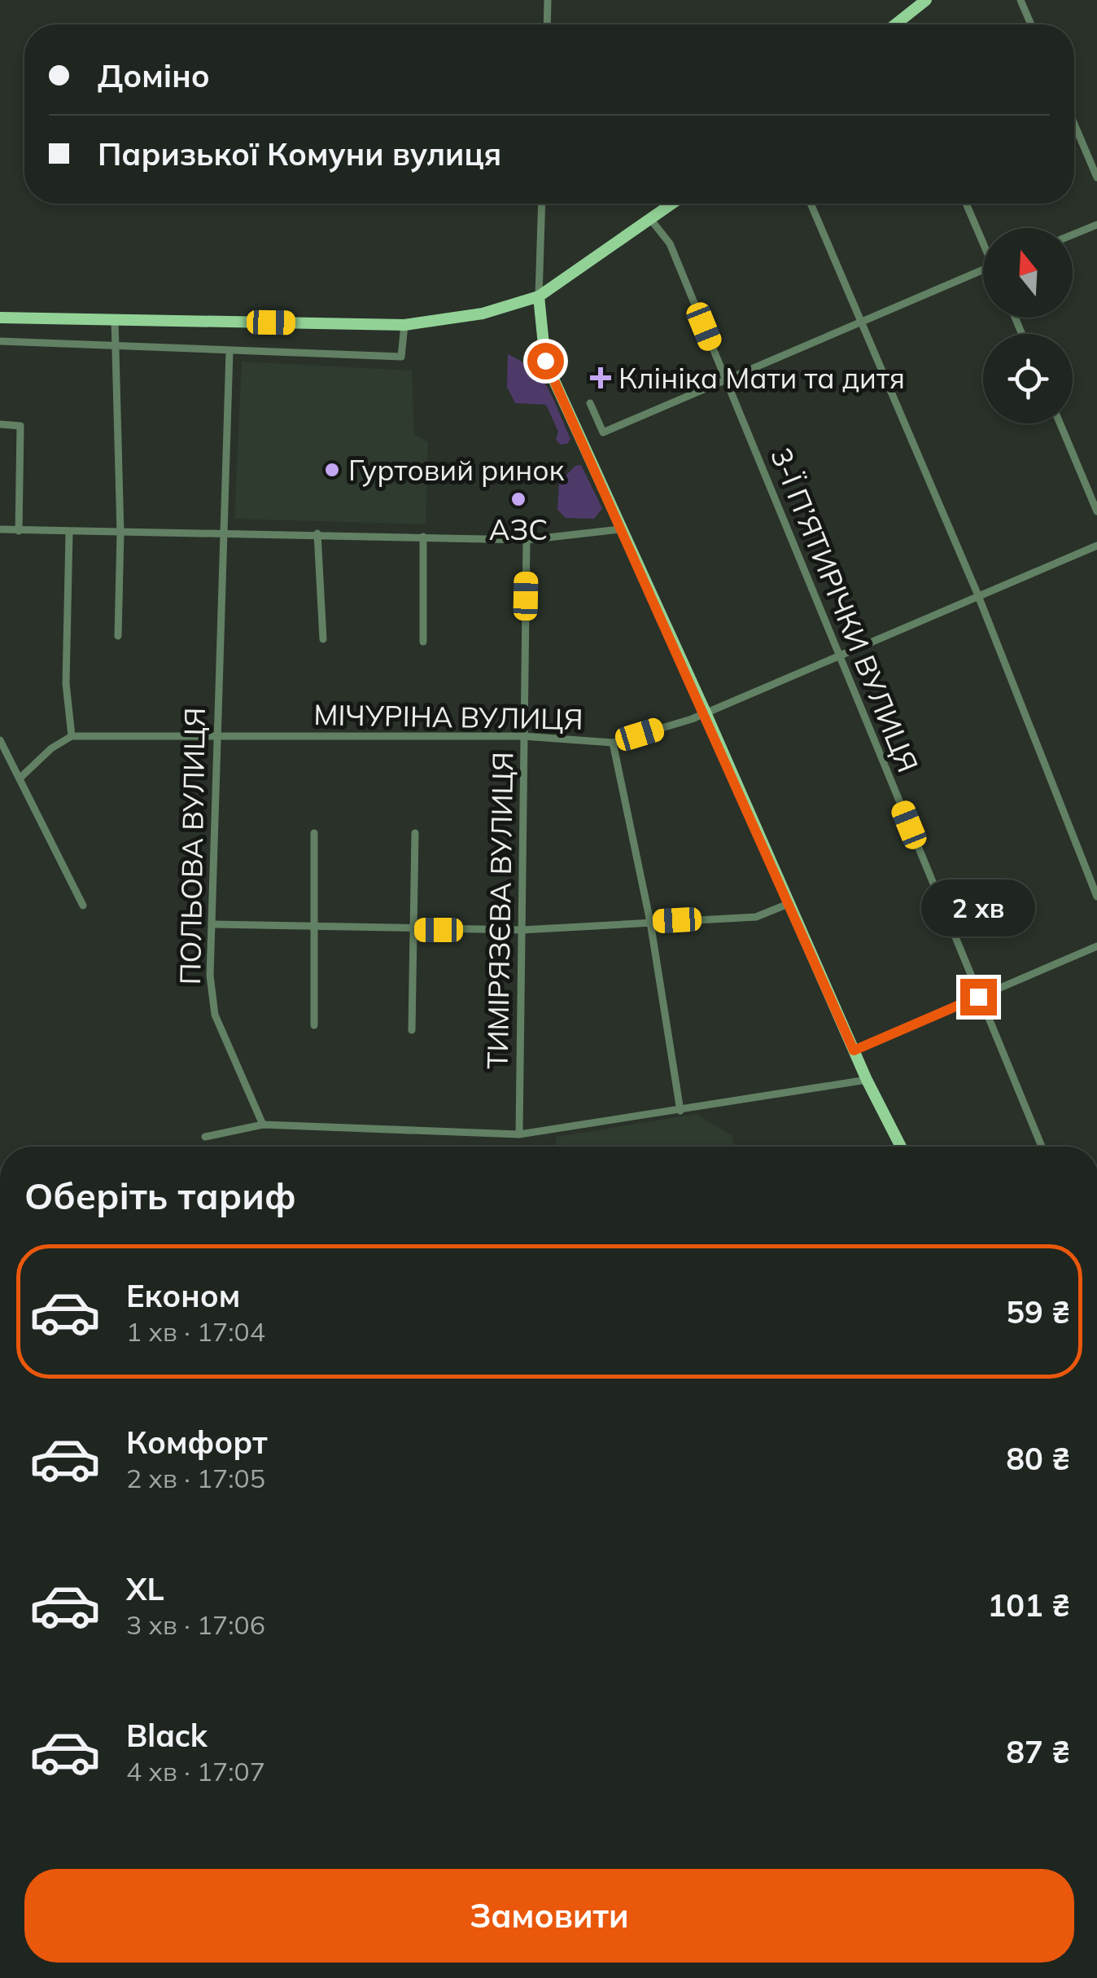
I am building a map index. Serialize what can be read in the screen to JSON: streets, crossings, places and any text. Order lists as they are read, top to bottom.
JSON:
{
  "streets": {
    "street": [
      "3-Ї П’ЯТИРІЧКИ ВУЛИЦЯ",
      "МІЧУРІНА ВУЛИЦЯ",
      "ПОЛЬОВА ВУЛИЦЯ",
      "ТИМІРЯЗЄВА ВУЛИЦЯ"
    ]
  },
  "crossings": [
    ["3-Ї П’ЯТИРІЧКИ ВУЛИЦЯ", "МІЧУРІНА ВУЛИЦЯ"],
    ["МІЧУРІНА ВУЛИЦЯ", "ПОЛЬОВА ВУЛИЦЯ"],
    ["МІЧУРІНА ВУЛИЦЯ", "ТИМІРЯЗЄВА ВУЛИЦЯ"]
  ],
  "places": {
    "health": ["Клініка Мати та дитя"],
    "other": ["Гуртовий ринок", "АЗС"]
  },
  "north": "top",
  "page": {
    "banner": ["Доміно", "Паризької Комуни вулиця"],
    "bubble": "2 хв",
    "heading": "Оберіть тариф",
    "list": [
      {
        "name": "Економ",
        "note": "1 хв · 17:04",
        "value": "59 ₴"
      },
      {
        "name": "Комфорт",
        "note": "2 хв · 17:05",
        "value": "80 ₴"
      },
      {
        "name": "XL",
        "note": "3 хв · 17:06",
        "value": "101 ₴"
      },
      {
        "name": "Black",
        "note": "4 хв · 17:07",
        "value": "87 ₴"
      }
    ],
    "buttons": "Замовити"
  }
}
